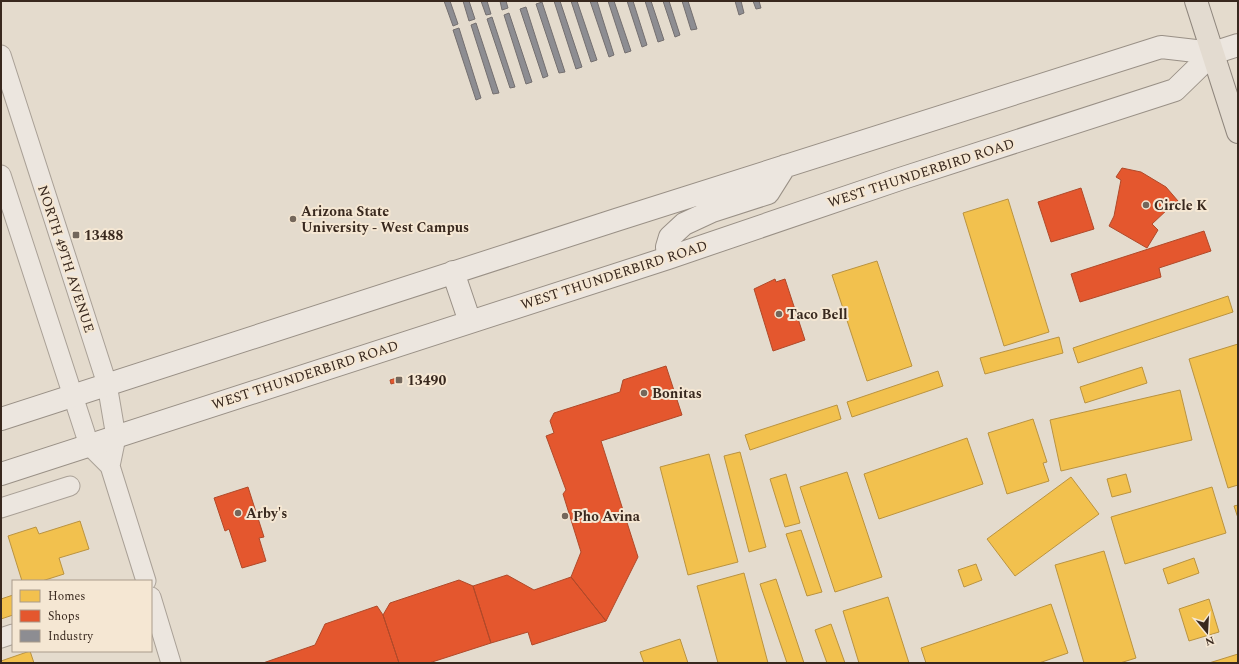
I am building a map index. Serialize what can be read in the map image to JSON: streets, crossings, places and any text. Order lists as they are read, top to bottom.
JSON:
{
  "streets": {
    "main road": ["WEST THUNDERBIRD ROAD"],
    "street": ["NORTH 49TH AVENUE"]
  },
  "crossings": [
    ["WEST THUNDERBIRD ROAD", "NORTH 49TH AVENUE"]
  ],
  "places": {
    "other": [
      "Circle K",
      "Arizona State University - West Campus",
      "Taco Bell",
      "Bonitas",
      "Arby's",
      "Pho Avina"
    ],
    "transit": ["13488", "13490"]
  },
  "legend": ["Homes", "Shops", "Industry"],
  "north": "bottom"
}
